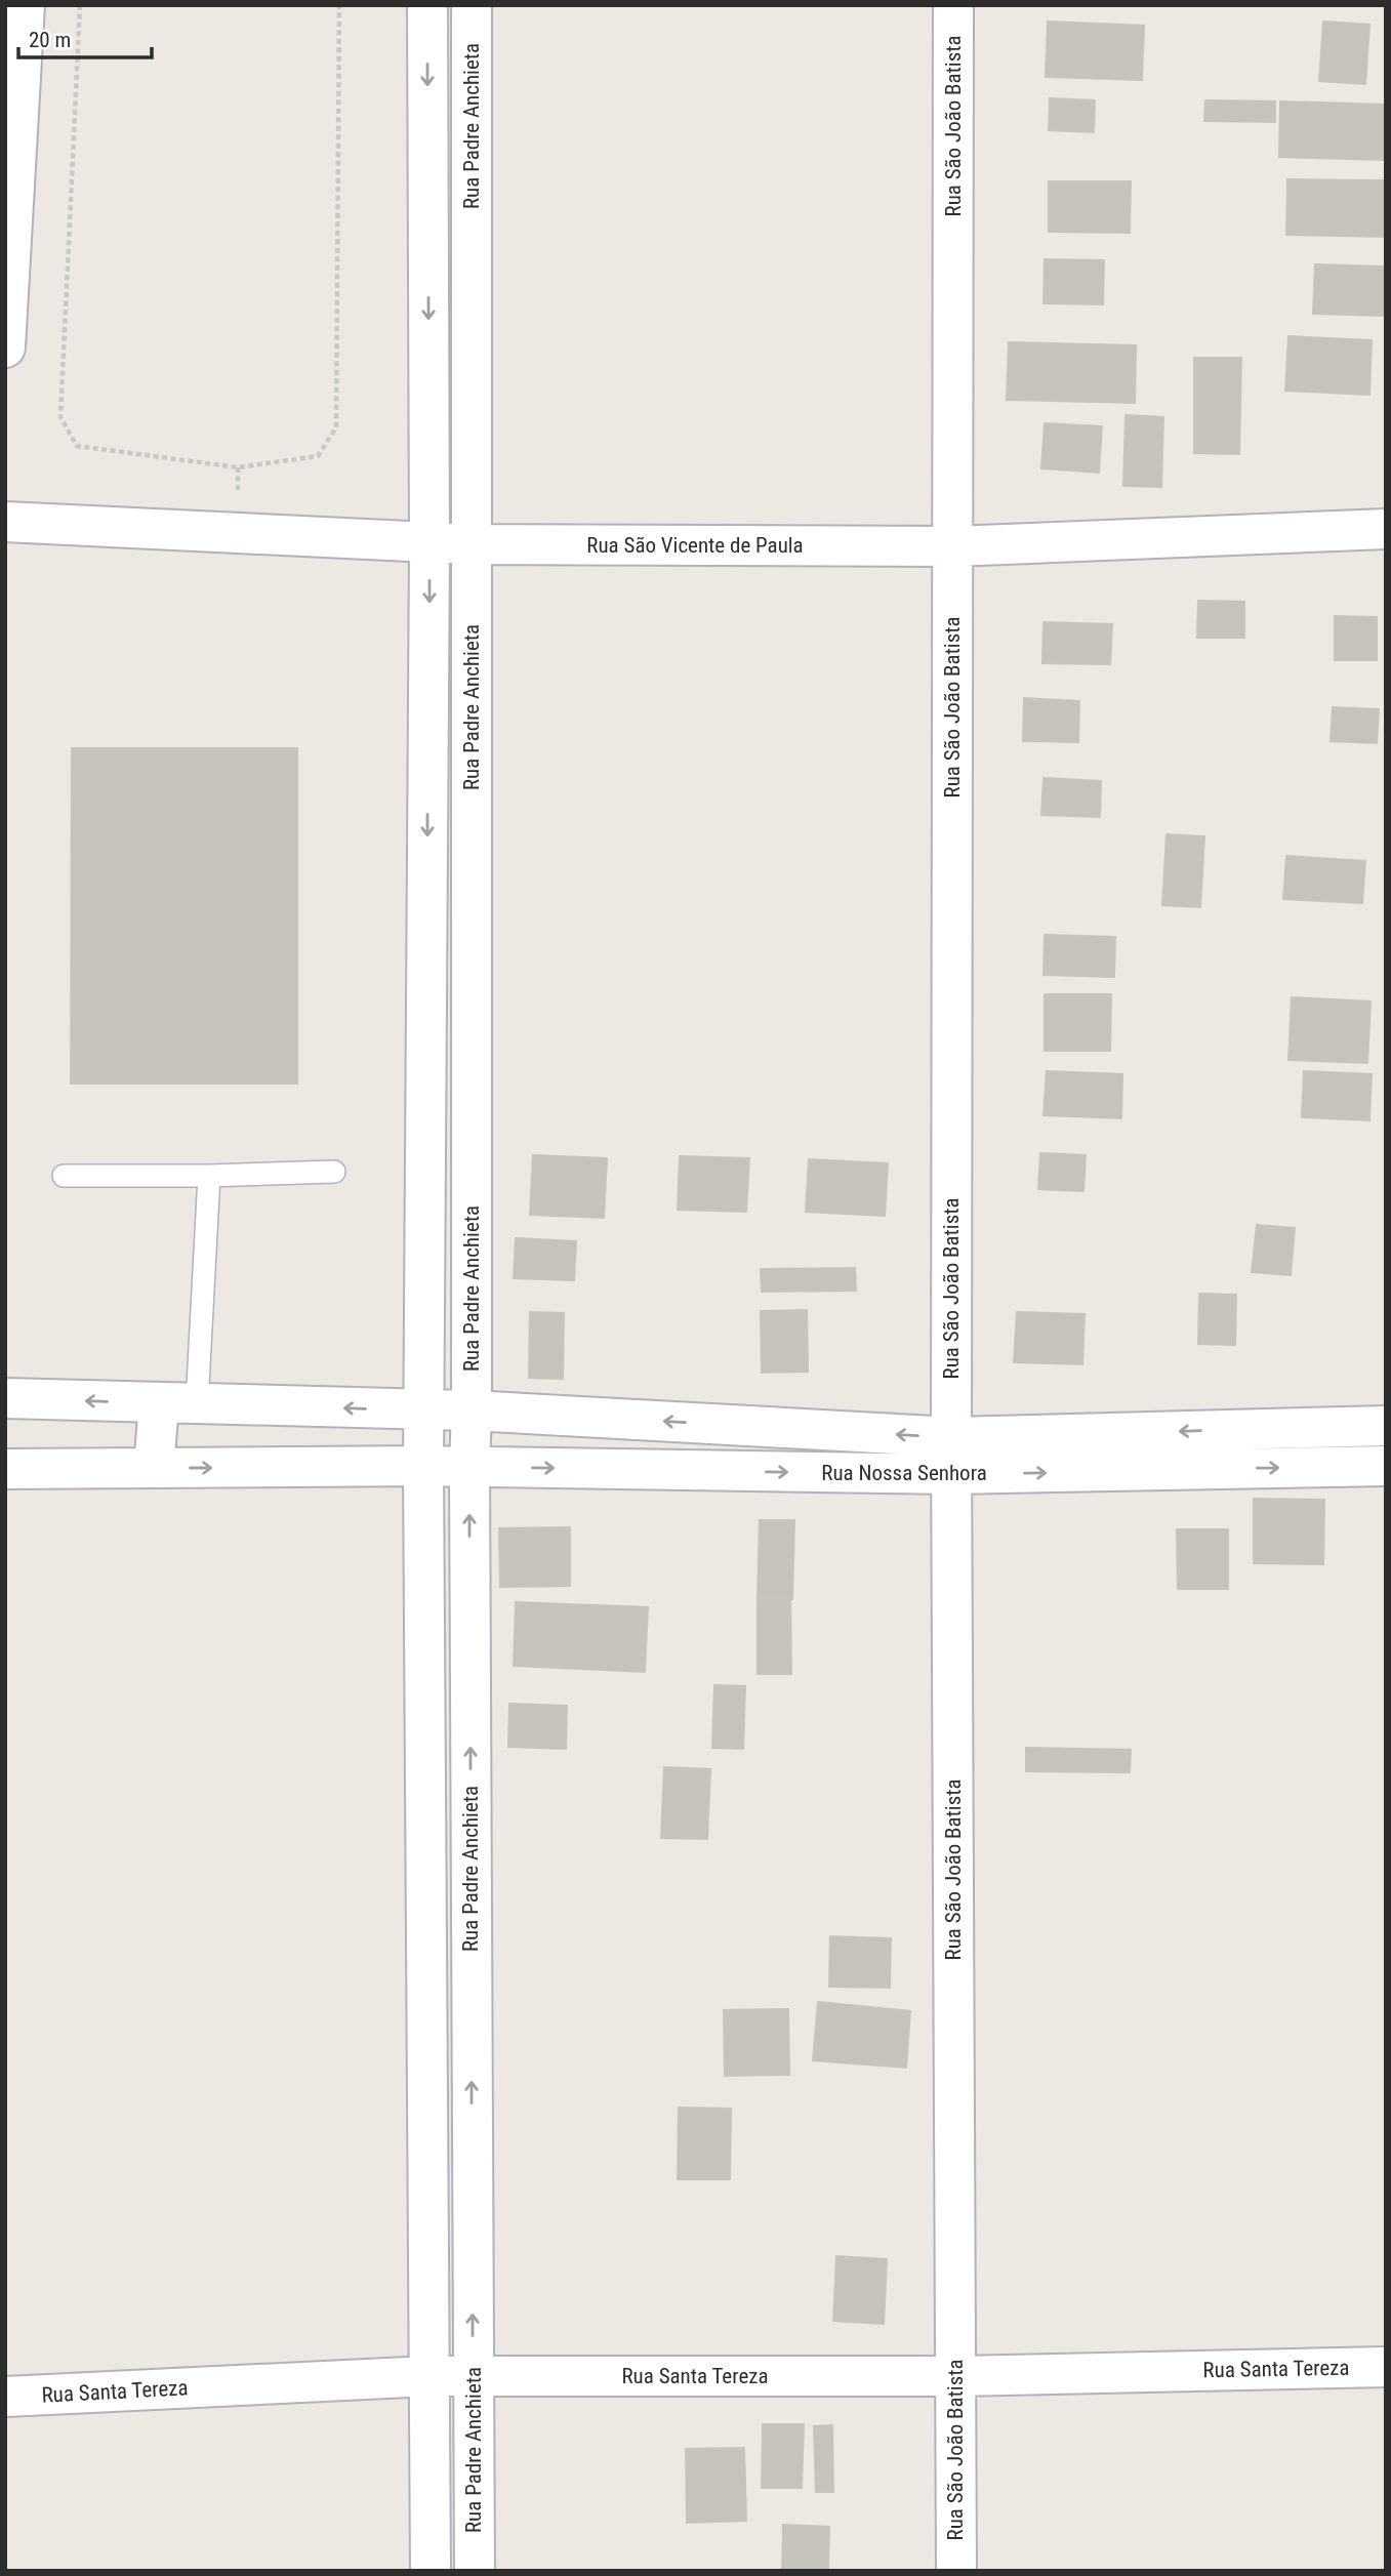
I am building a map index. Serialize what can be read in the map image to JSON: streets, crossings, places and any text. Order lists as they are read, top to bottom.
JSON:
{
  "streets": {
    "street": [
      "Rua Padre Anchieta",
      "Rua São João Batista",
      "Rua São Vicente de Paula",
      "Rua Nossa Senhora",
      "Rua Santa Tereza"
    ]
  },
  "crossings": [
    ["Rua Padre Anchieta", "Rua São Vicente de Paula"],
    ["Rua Padre Anchieta", "Rua Nossa Senhora"],
    ["Rua Padre Anchieta", "Rua Santa Tereza"],
    ["Rua São João Batista", "Rua São Vicente de Paula"],
    ["Rua São João Batista", "Rua Nossa Senhora"],
    ["Rua São João Batista", "Rua Santa Tereza"]
  ],
  "scale_bar": "20 m"
}
